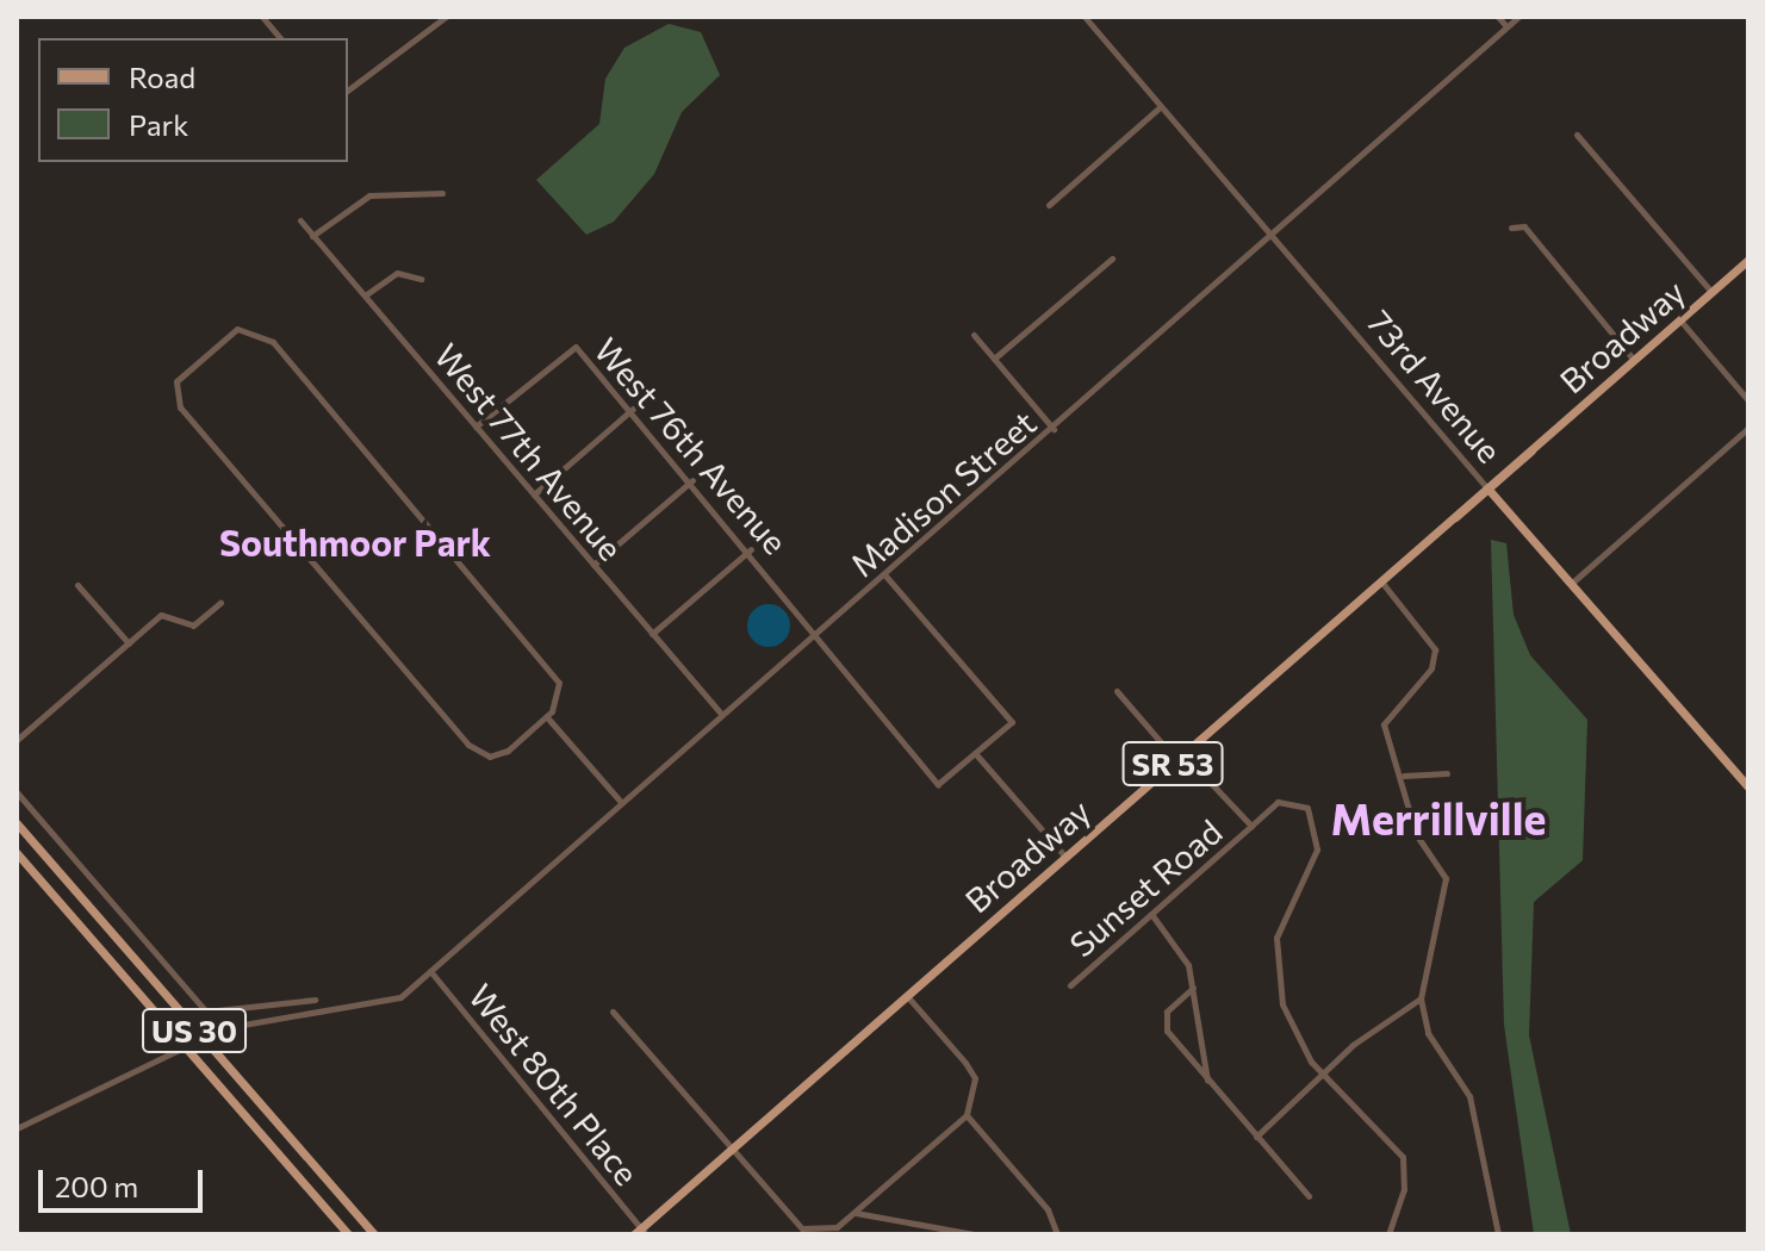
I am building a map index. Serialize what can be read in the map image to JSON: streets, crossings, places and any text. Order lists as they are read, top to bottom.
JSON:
{
  "streets": {
    "main road": [
      "Broadway",
      "73rd Avenue",
      "SR 53",
      "US 30"
    ],
    "street": [
      "West 76th Avenue",
      "West 77th Avenue",
      "Madison Street",
      "Sunset Road",
      "West 80th Place"
    ]
  },
  "crossings": [
    ["Broadway", "73rd Avenue"],
    ["Broadway", "West 80th Place"],
    ["73rd Avenue", "Madison Street"],
    ["West 76th Avenue", "West 77th Avenue"],
    ["West 76th Avenue", "Madison Street"],
    ["West 77th Avenue", "Madison Street"],
    ["Madison Street", "West 80th Place"]
  ],
  "districts": ["Southmoor Park", "Merrillville"],
  "legend": ["Road", "Park"],
  "scale_bar": "200 m"
}
